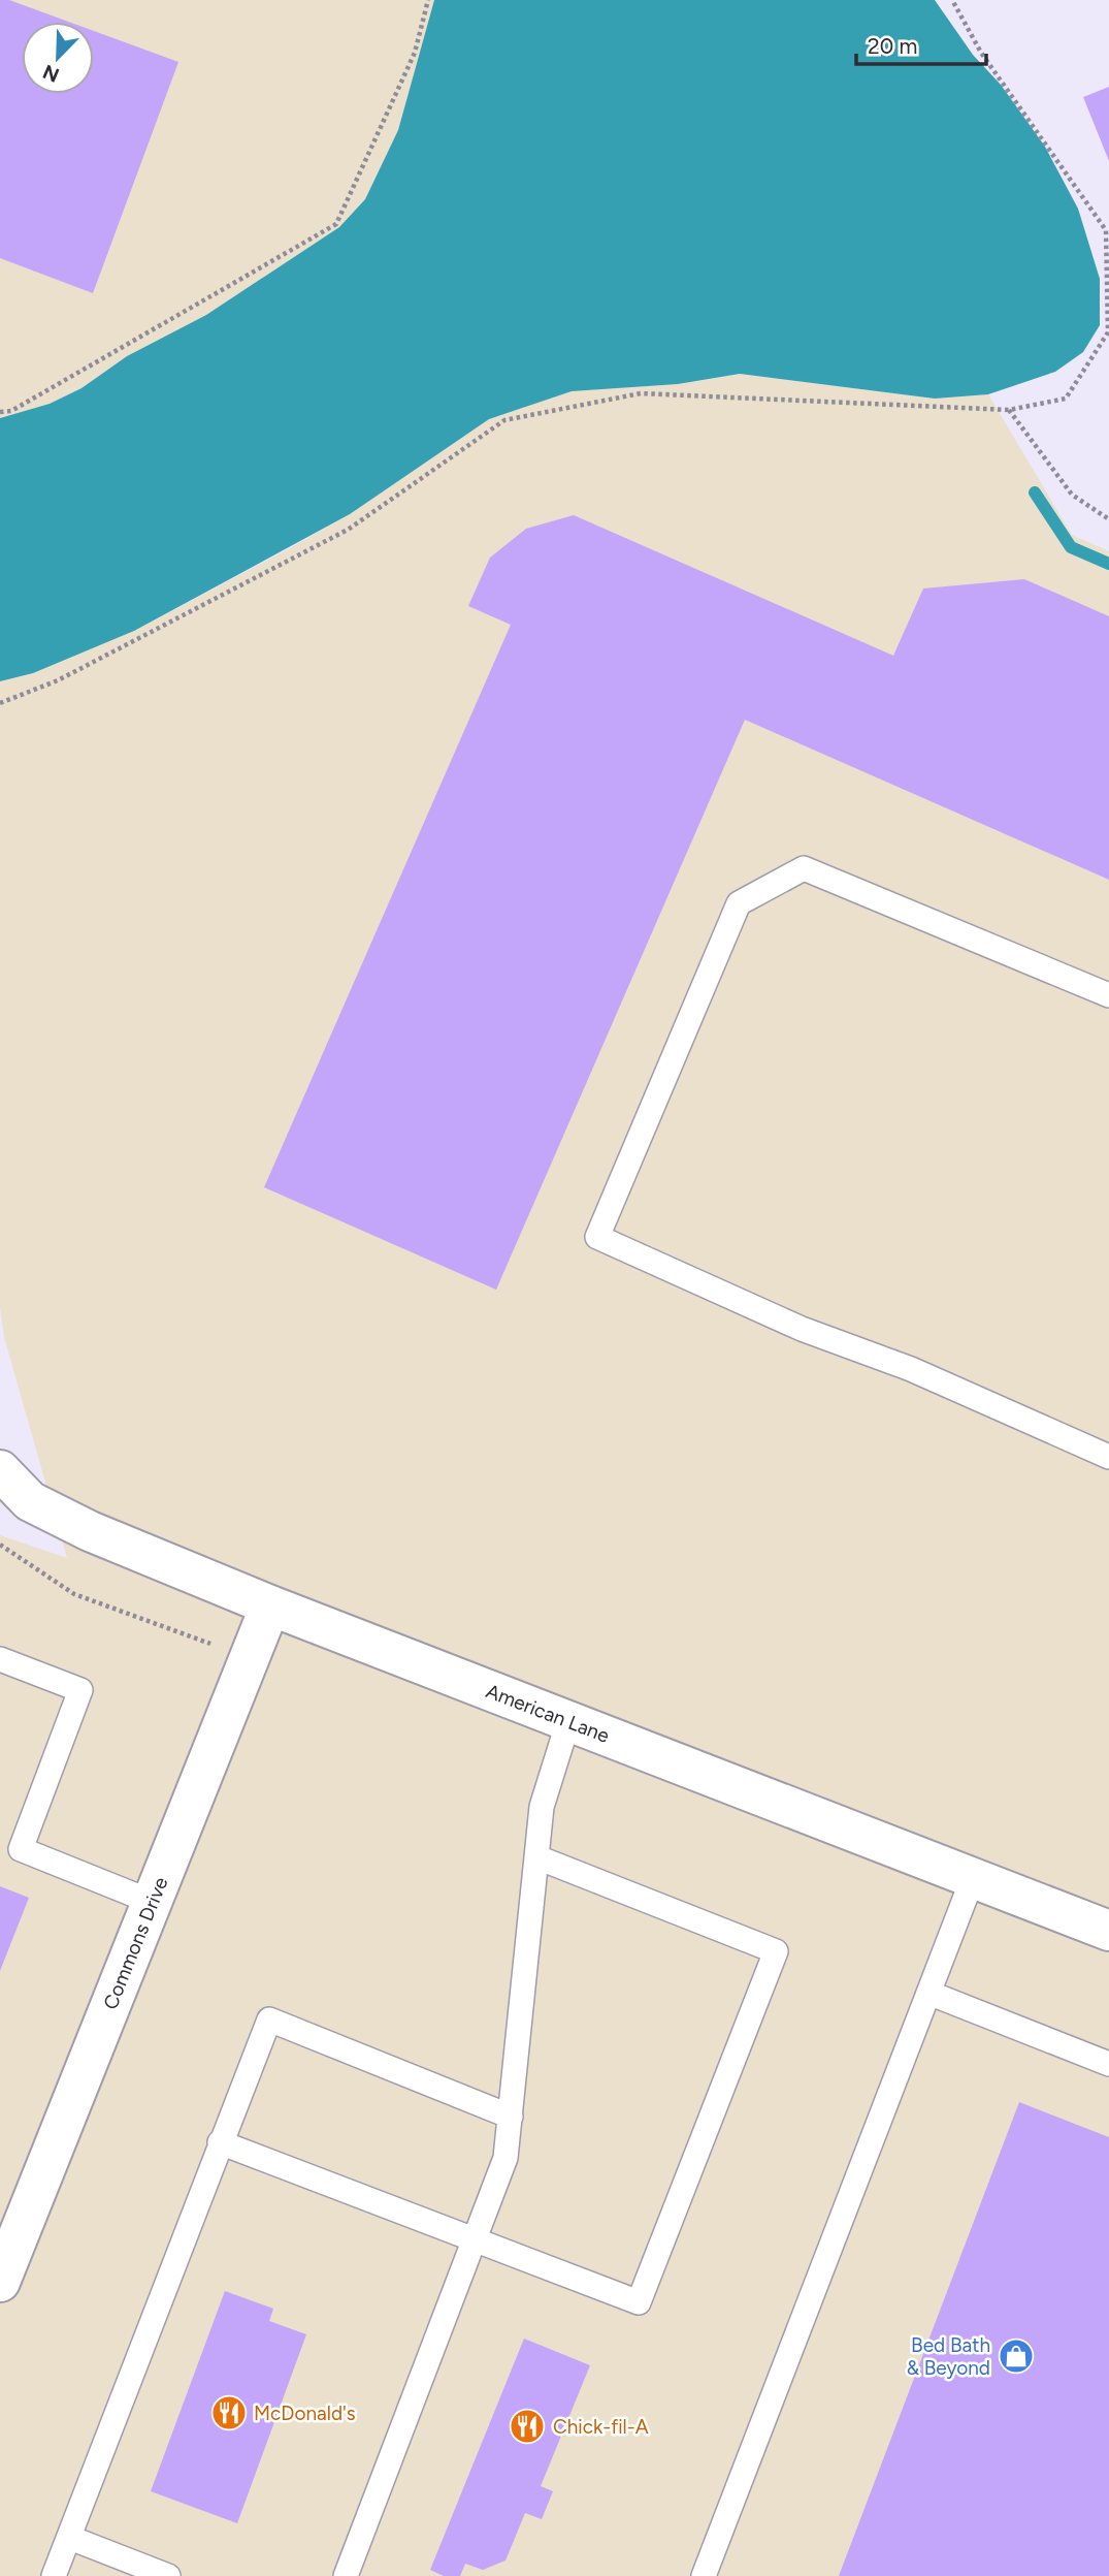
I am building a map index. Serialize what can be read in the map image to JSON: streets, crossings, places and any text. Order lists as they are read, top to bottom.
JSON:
{
  "streets": {
    "street": ["American Lane", "Commons Drive"]
  },
  "crossings": [
    ["American Lane", "Commons Drive"]
  ],
  "places": {
    "shop": ["Bed Bath & Beyond"],
    "restaurant": ["McDonald's", "Chick-fil-A"]
  },
  "scale_bar": "20 m",
  "north": "bottom left"
}
